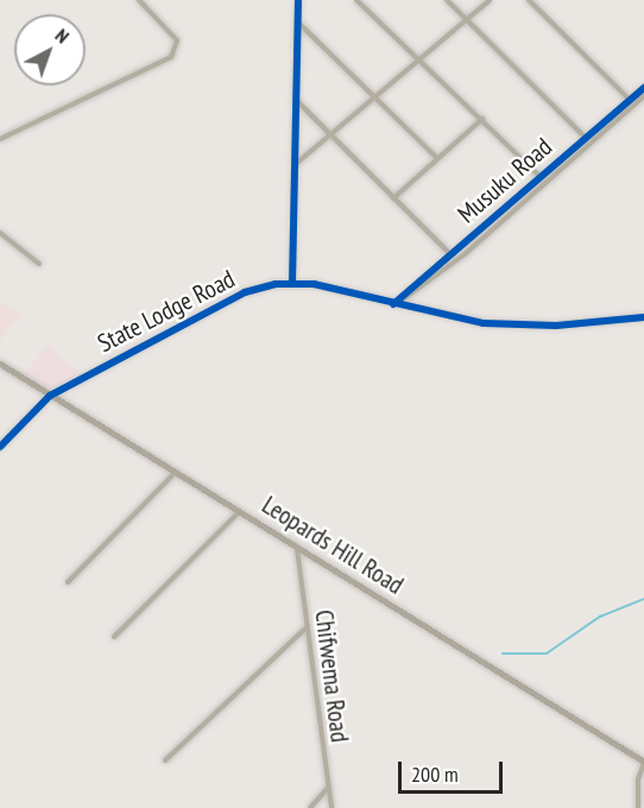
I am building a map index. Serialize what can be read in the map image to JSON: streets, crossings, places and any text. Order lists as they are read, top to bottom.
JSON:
{
  "streets": {
    "main road": ["Leopards Hill Road"],
    "street": ["Musuku Road", "State Lodge Road", "Chifwema Road"]
  },
  "crossings": [
    ["Musuku Road", "State Lodge Road"],
    ["State Lodge Road", "Leopards Hill Road"],
    ["Leopards Hill Road", "Chifwema Road"]
  ],
  "scale_bar": "200 m",
  "north": "top right"
}
